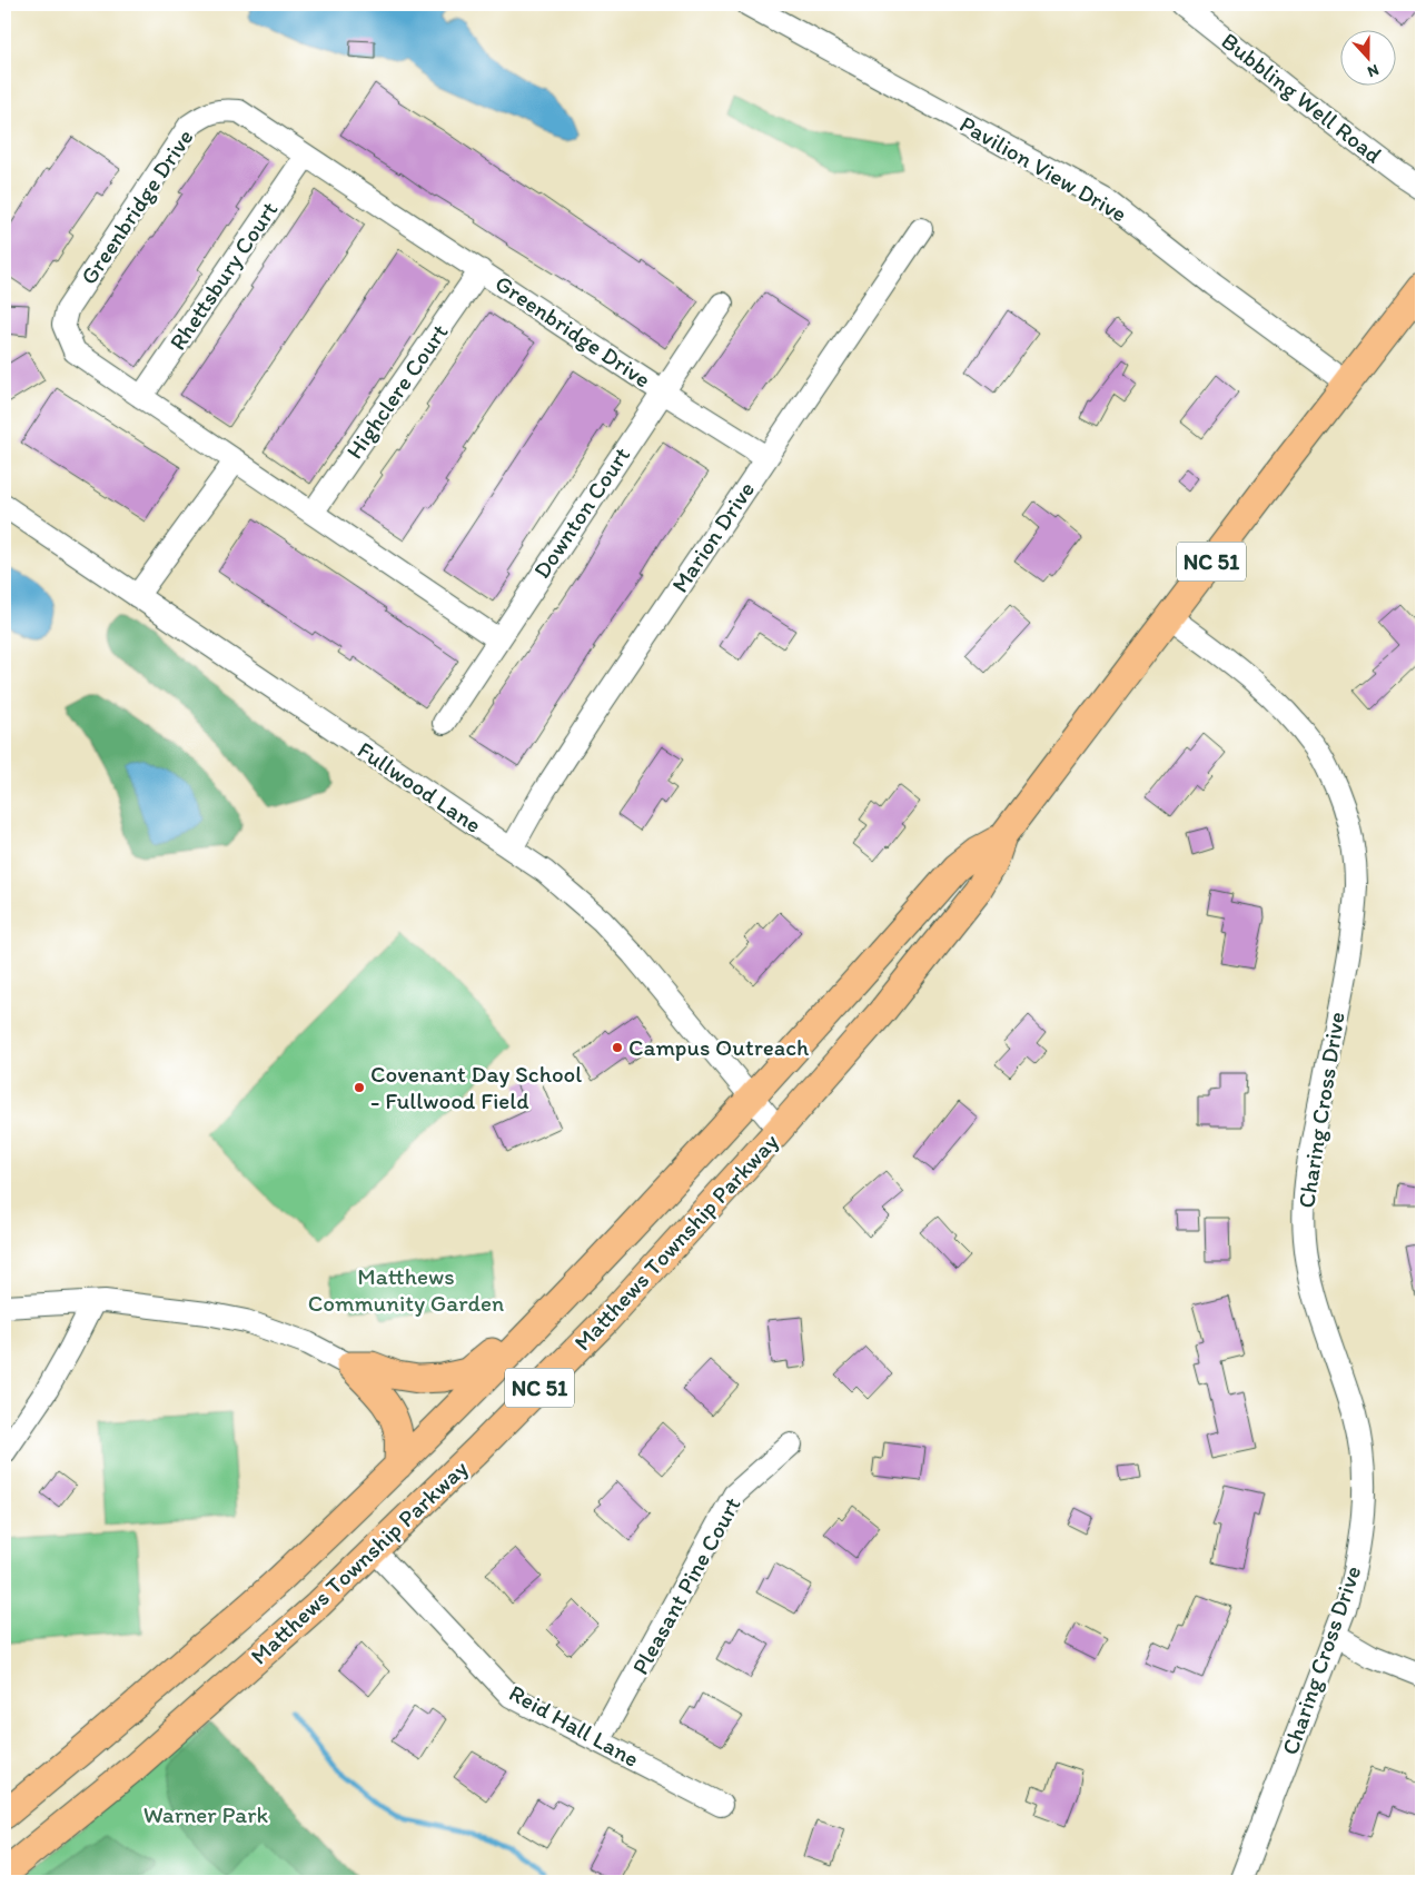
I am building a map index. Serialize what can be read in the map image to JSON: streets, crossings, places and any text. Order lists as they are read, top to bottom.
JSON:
{
  "streets": {
    "main road": ["NC 51", "Matthews Township Parkway"],
    "street": [
      "Bubbling Well Road",
      "Pavilion View Drive",
      "Greenbridge Drive",
      "Rhettsbury Court",
      "Highclere Court",
      "Downton Court",
      "Marion Drive",
      "Fullwood Lane",
      "Charing Cross Drive",
      "Pleasant Pine Court",
      "Reid Hall Lane"
    ]
  },
  "crossings": [
    ["Pavilion View Drive", "Matthews Township Parkway"],
    ["Greenbridge Drive", "Rhettsbury Court"],
    ["Greenbridge Drive", "Highclere Court"],
    ["Greenbridge Drive", "Downton Court"],
    ["Greenbridge Drive", "Marion Drive"],
    ["Marion Drive", "Fullwood Lane"],
    ["Fullwood Lane", "Matthews Township Parkway"],
    ["Charing Cross Drive", "Matthews Township Parkway"],
    ["Matthews Township Parkway", "Reid Hall Lane"],
    ["Pleasant Pine Court", "Reid Hall Lane"]
  ],
  "parks": ["Matthews Community Garden", "Warner Park"],
  "places": ["Campus Outreach", "Covenant Day School - Fullwood Field"],
  "north": "bottom"
}
